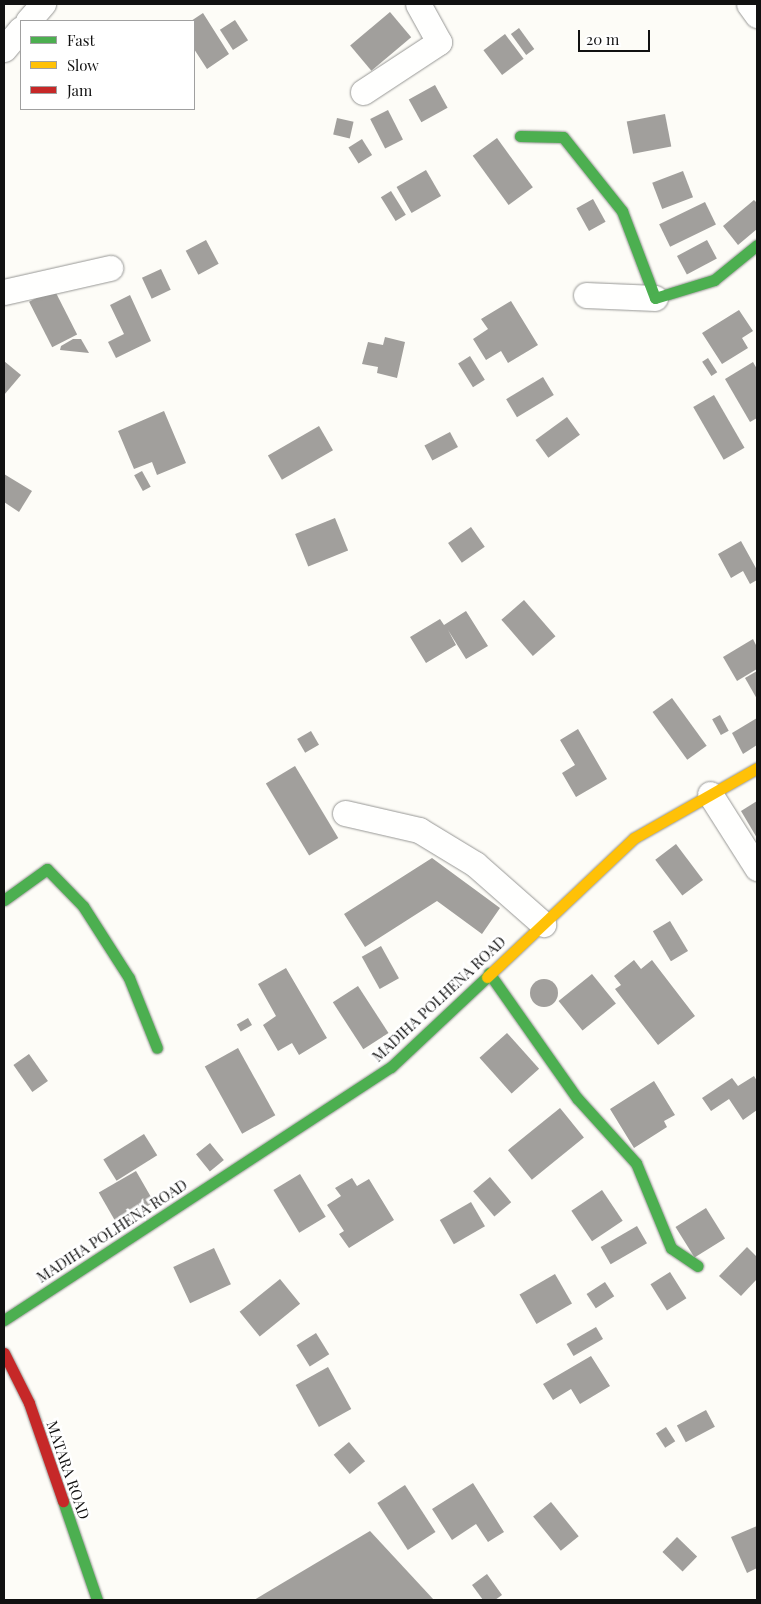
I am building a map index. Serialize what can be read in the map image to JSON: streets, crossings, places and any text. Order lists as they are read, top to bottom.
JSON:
{
  "streets": {
    "main road": ["MADIHA POLHENA ROAD", "MATARA ROAD"]
  },
  "legend": ["Fast", "Slow", "Jam"],
  "scale_bar": "20 m"
}
